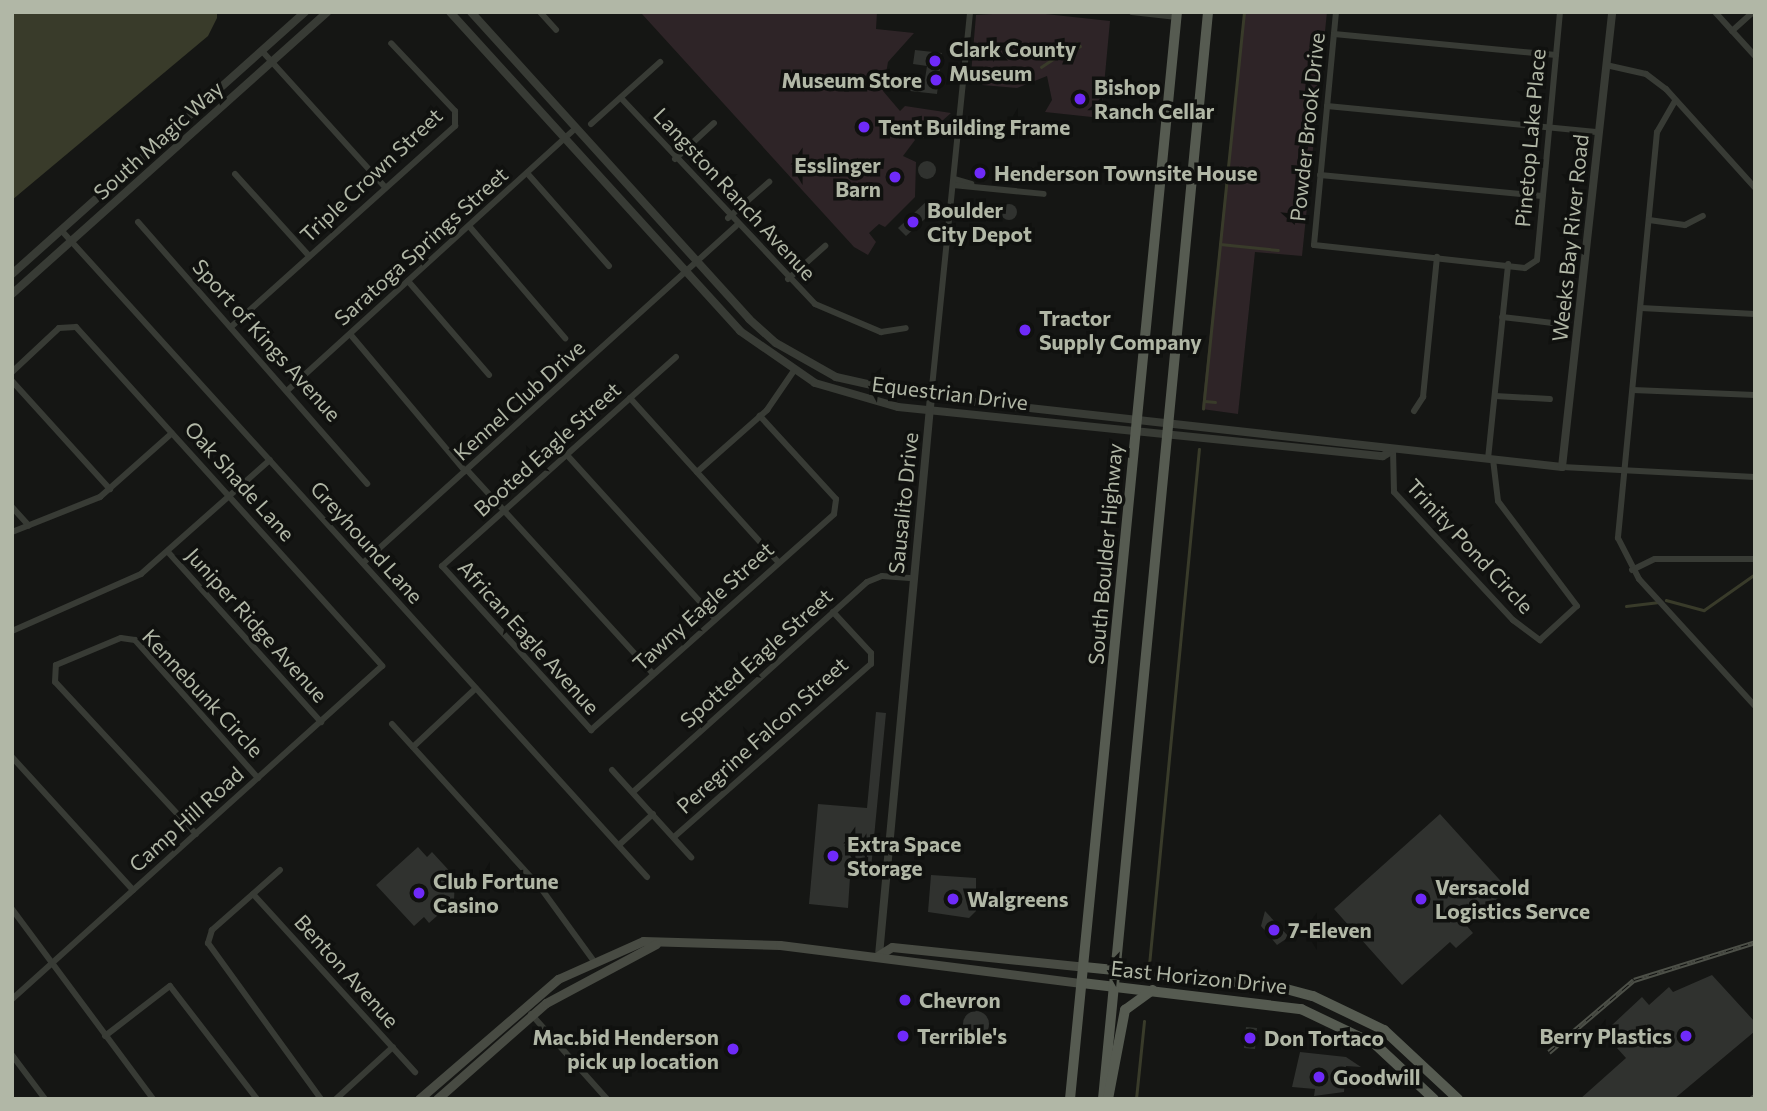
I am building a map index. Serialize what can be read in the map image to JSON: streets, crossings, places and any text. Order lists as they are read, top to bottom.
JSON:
{
  "streets": {
    "main road": ["South Boulder Highway", "East Horizon Drive"],
    "street": [
      "Powder Brook Drive",
      "Pinetop Lake Place",
      "South Magic Way",
      "Triple Crown Street",
      "Langston Ranch Avenue",
      "Weeks Bay River Road",
      "Saratoga Springs Street",
      "Sport of Kings Avenue",
      "Equestrian Drive",
      "Kennel Club Drive",
      "Booted Eagle Street",
      "Oak Shade Lane",
      "Sausalito Drive",
      "Greyhound Lane",
      "Trinity Pond Circle",
      "Tawny Eagle Street",
      "Juniper Ridge Avenue",
      "African Eagle Avenue",
      "Spotted Eagle Street",
      "Kennebunk Circle",
      "Peregrine Falcon Street",
      "Camp Hill Road",
      "Benton Avenue"
    ]
  },
  "crossings": [
    ["South Magic Way", "Greyhound Lane"],
    ["Triple Crown Street", "Sport of Kings Avenue"],
    ["Langston Ranch Avenue", "Kennel Club Drive"],
    ["Weeks Bay River Road", "Equestrian Drive"],
    ["Saratoga Springs Street", "Sport of Kings Avenue"],
    ["Saratoga Springs Street", "Equestrian Drive"],
    ["Equestrian Drive", "Kennel Club Drive"],
    ["Equestrian Drive", "Sausalito Drive"],
    ["Equestrian Drive", "Trinity Pond Circle"],
    ["Equestrian Drive", "South Boulder Highway"],
    ["Kennel Club Drive", "Greyhound Lane"],
    ["Booted Eagle Street", "African Eagle Avenue"],
    ["Oak Shade Lane", "Camp Hill Road"],
    ["Sausalito Drive", "Spotted Eagle Street"],
    ["South Boulder Highway", "East Horizon Drive"],
    ["Tawny Eagle Street", "African Eagle Avenue"],
    ["Juniper Ridge Avenue", "Camp Hill Road"],
    ["Spotted Eagle Street", "Peregrine Falcon Street"],
    ["Kennebunk Circle", "Camp Hill Road"]
  ],
  "places": [
    "Clark County Museum",
    "Museum Store",
    "Bishop Ranch Cellar",
    "Tent Building Frame",
    "Henderson Townsite House",
    "Esslinger Barn",
    "Boulder City Depot",
    "Tractor Supply Company",
    "Extra Space Storage",
    "Club Fortune Casino",
    "Walgreens",
    "Versacold Logistics Servce",
    "7-Eleven",
    "Chevron",
    "Terrible's",
    "Berry Plastics",
    "Don Tortaco",
    "Mac.bid Henderson pick up location",
    "Goodwill"
  ]
}
